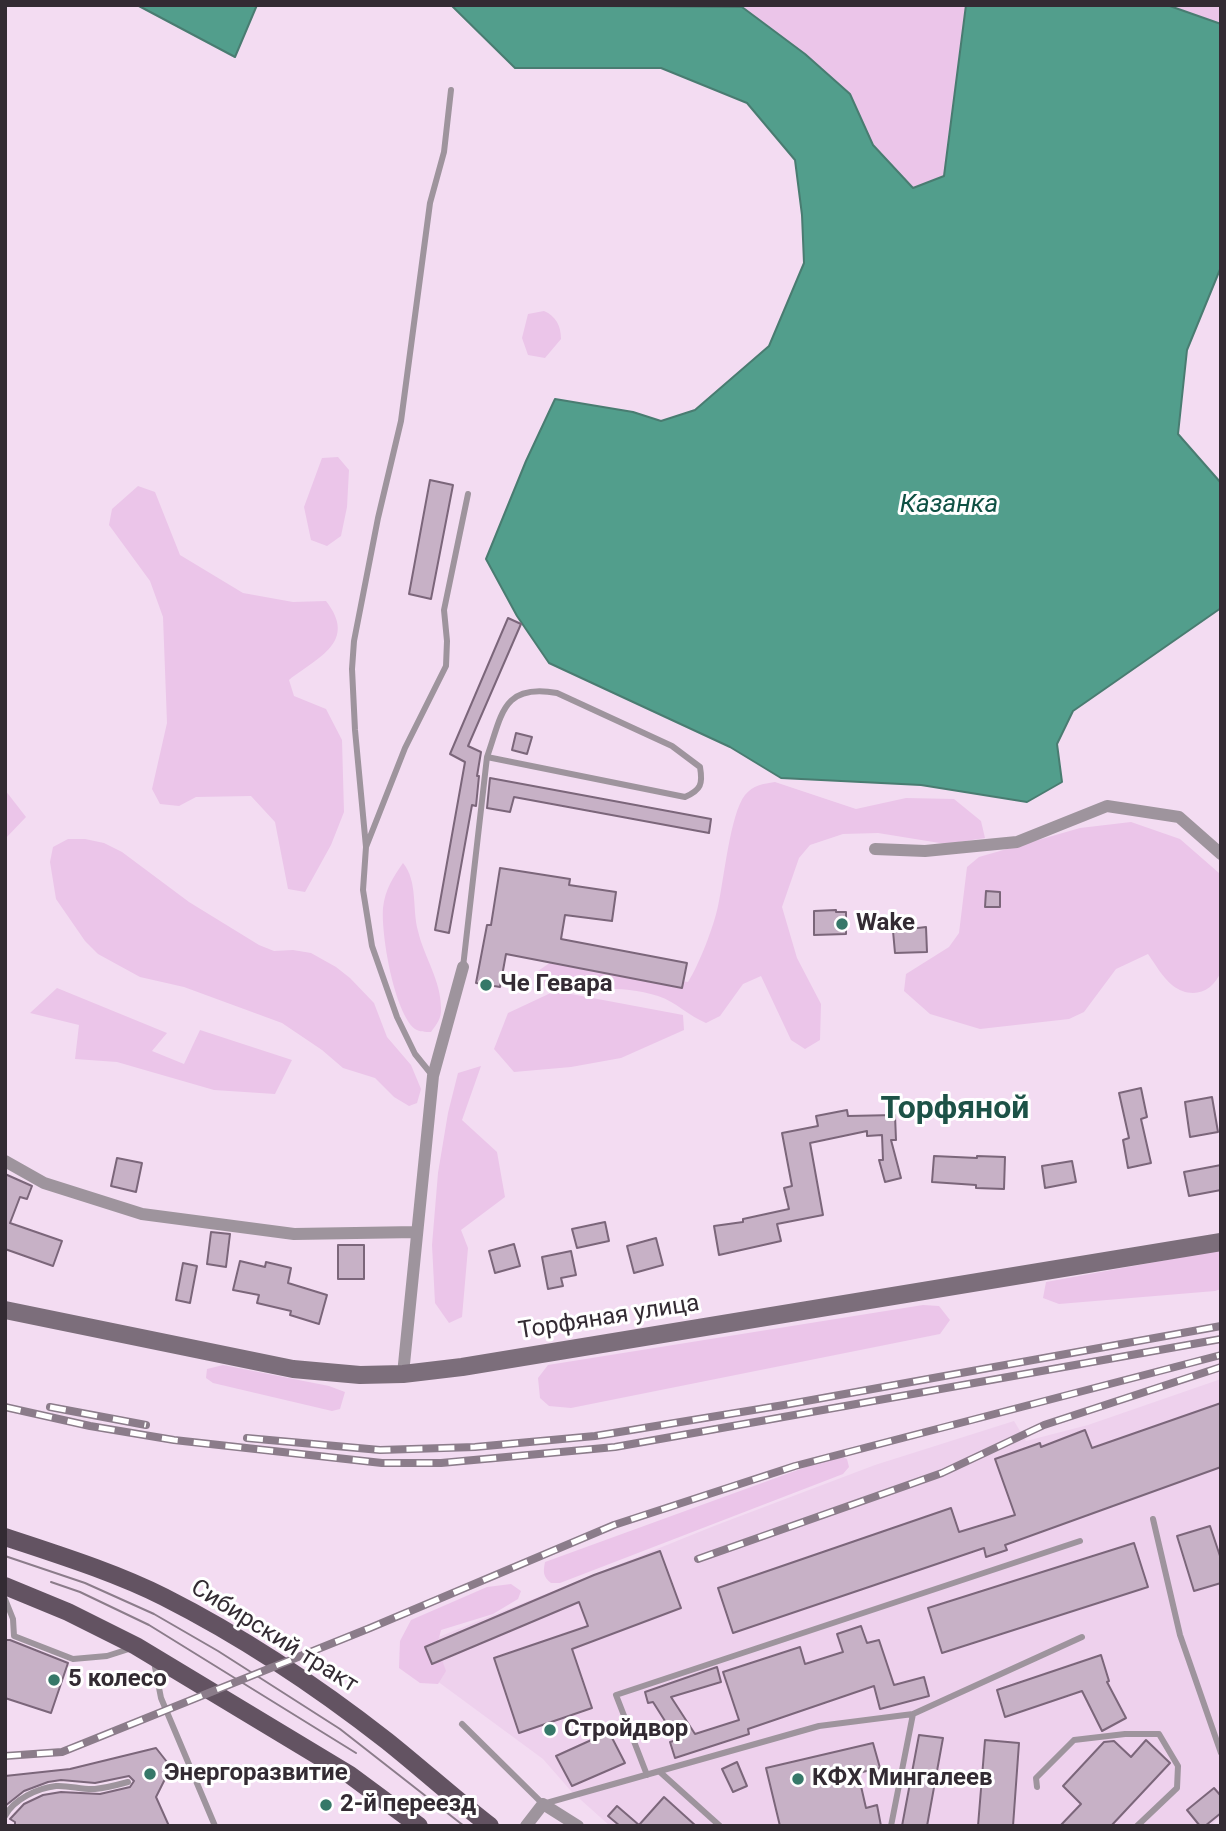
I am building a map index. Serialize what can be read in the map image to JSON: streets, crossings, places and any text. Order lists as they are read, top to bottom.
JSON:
{
  "streets": {
    "main road": ["Сибирский тракт"],
    "street": ["Торфяная улица"]
  },
  "districts": ["Торфяной"],
  "water": ["Казанка"],
  "places": [
    "Wake",
    "Че Гевара",
    "5 колесо",
    "Стройдвор",
    "Энергоразвитие",
    "КФХ Мингалеев",
    "2-й переезд"
  ]
}
